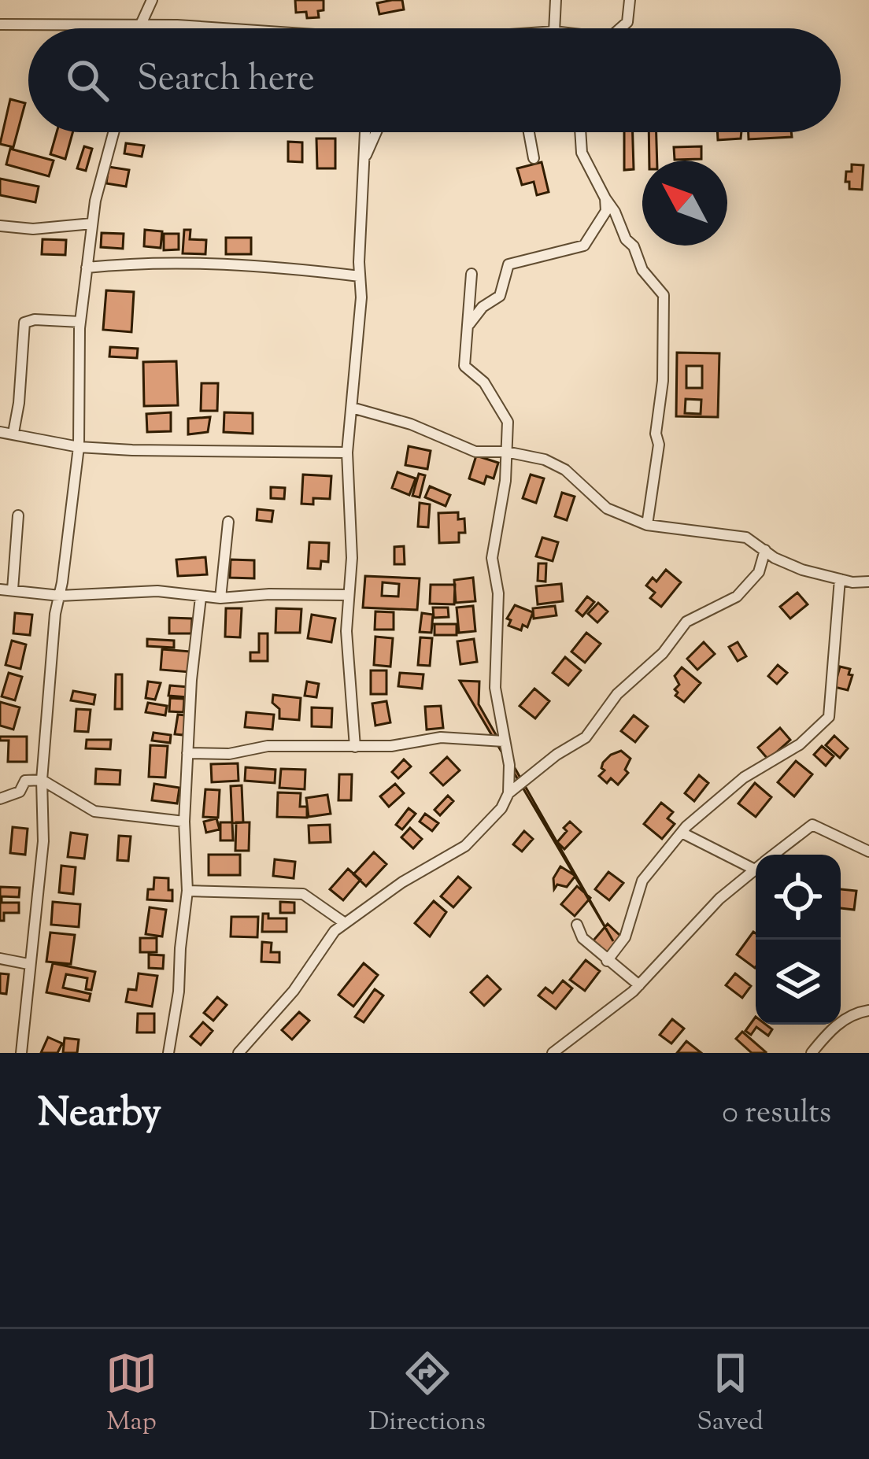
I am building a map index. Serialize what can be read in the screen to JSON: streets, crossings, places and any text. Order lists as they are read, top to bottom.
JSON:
{
  "north": "top left",
  "page": {
    "search": "Search here",
    "heading": ["Nearby", "0 results"],
    "nav": ["Map", "Directions", "Saved"]
  }
}
